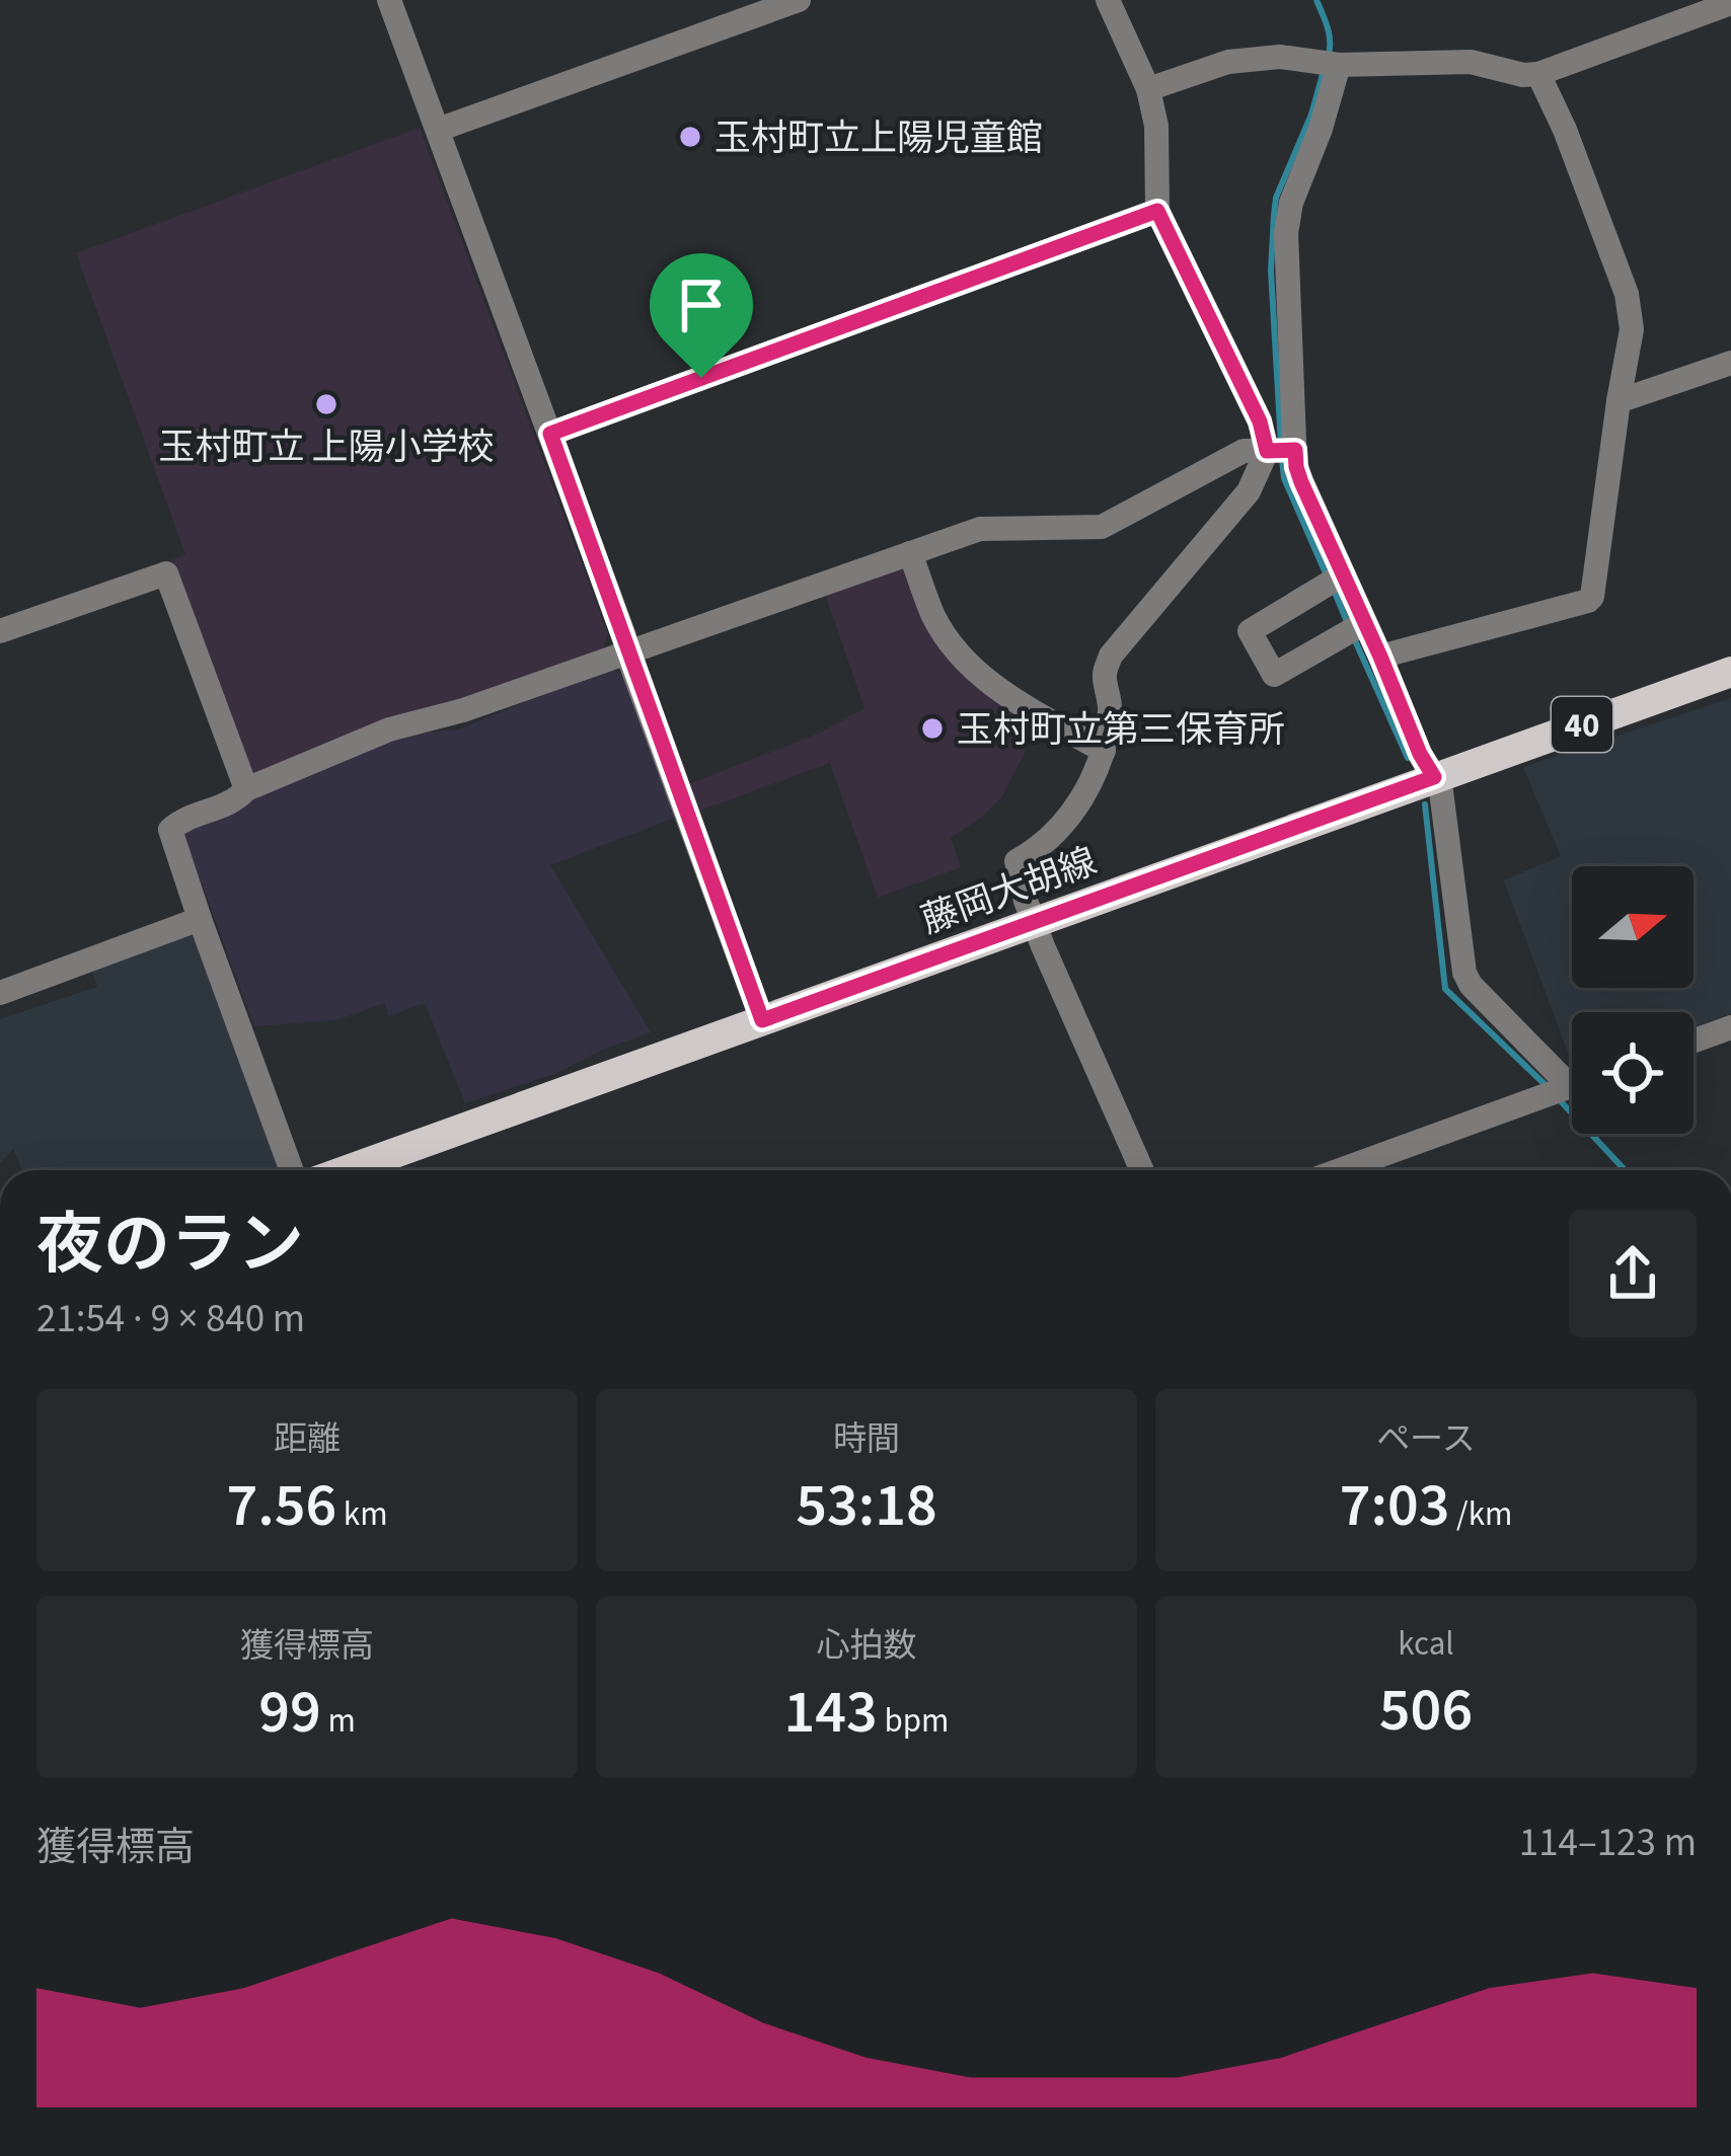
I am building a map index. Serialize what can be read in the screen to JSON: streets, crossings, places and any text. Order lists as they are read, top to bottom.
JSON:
{
  "streets": {
    "main road": ["40", "藤岡大胡線"]
  },
  "places": ["玉村町立上陽児童館", "玉村町立 上陽小学校", "玉村町立第三保育所"],
  "north": "right",
  "page": {
    "heading": ["夜のラン", "21:54 · 9 × 840 m"],
    "stats": [
      ["距離", "7.56 km"],
      ["時間", "53:18"],
      ["ペース", "7:03 /km"],
      ["獲得標高", "99 m"],
      ["心拍数", "143 bpm"],
      ["kcal", "506"]
    ],
    "chart": ["獲得標高", "114–123 m"]
  }
}
